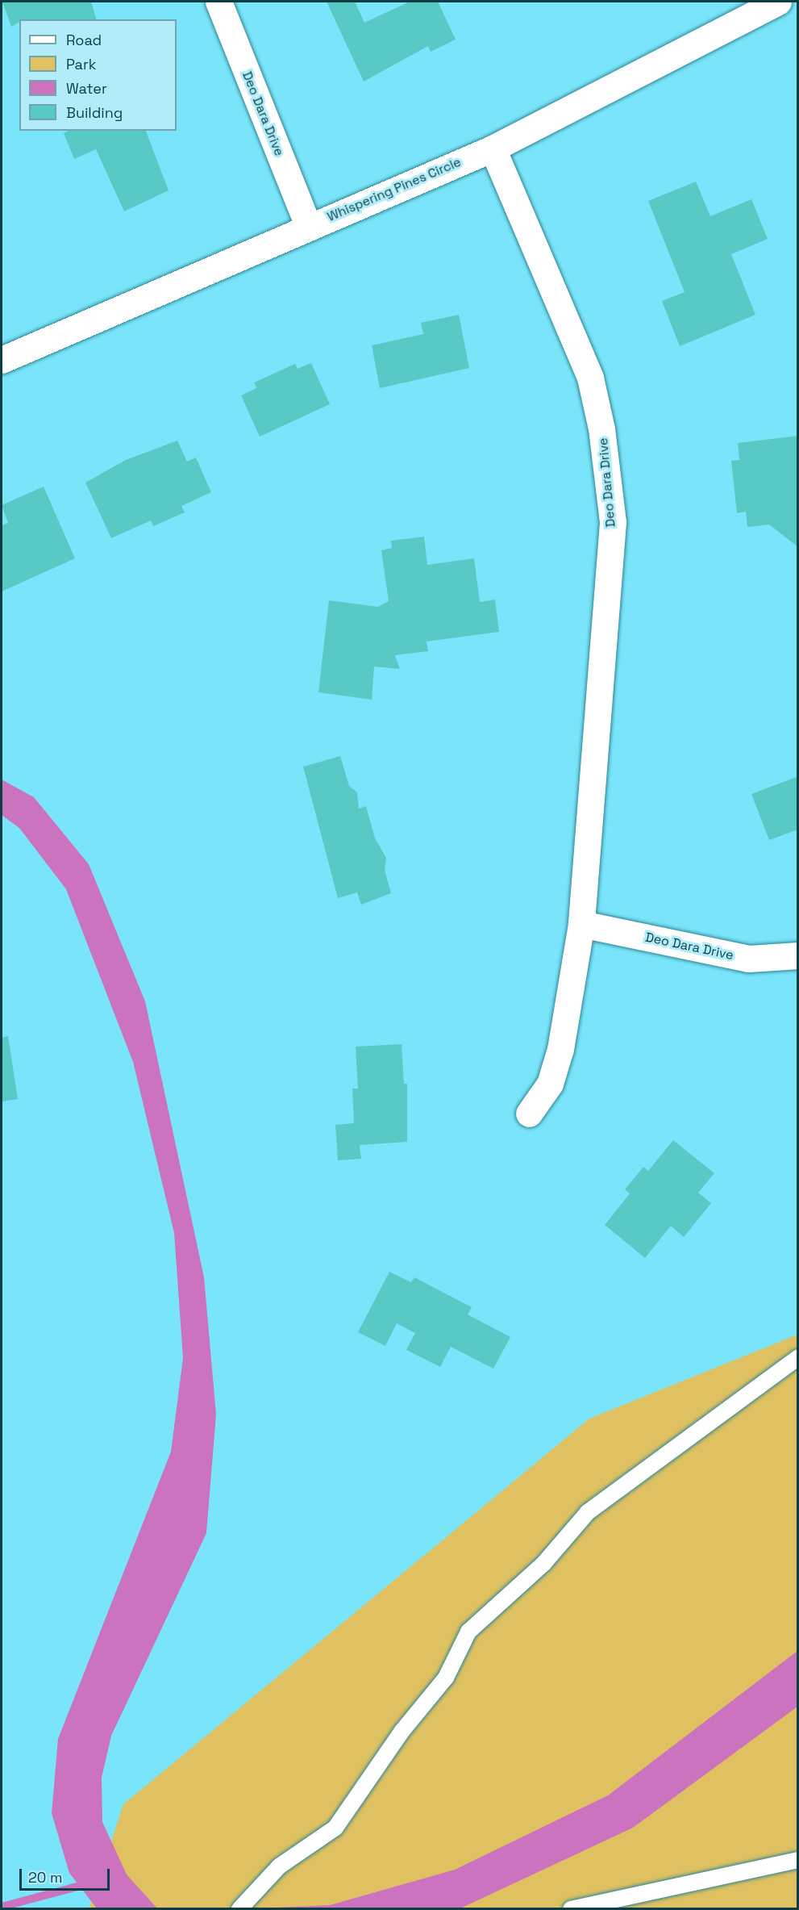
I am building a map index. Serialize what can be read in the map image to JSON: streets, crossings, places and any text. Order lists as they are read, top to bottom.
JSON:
{
  "streets": {
    "street": ["Deo Dara Drive", "Whispering Pines Circle"]
  },
  "crossings": [
    ["Deo Dara Drive", "Whispering Pines Circle"]
  ],
  "legend": [
    "Road",
    "Park",
    "Water",
    "Building"
  ],
  "scale_bar": "20 m"
}
